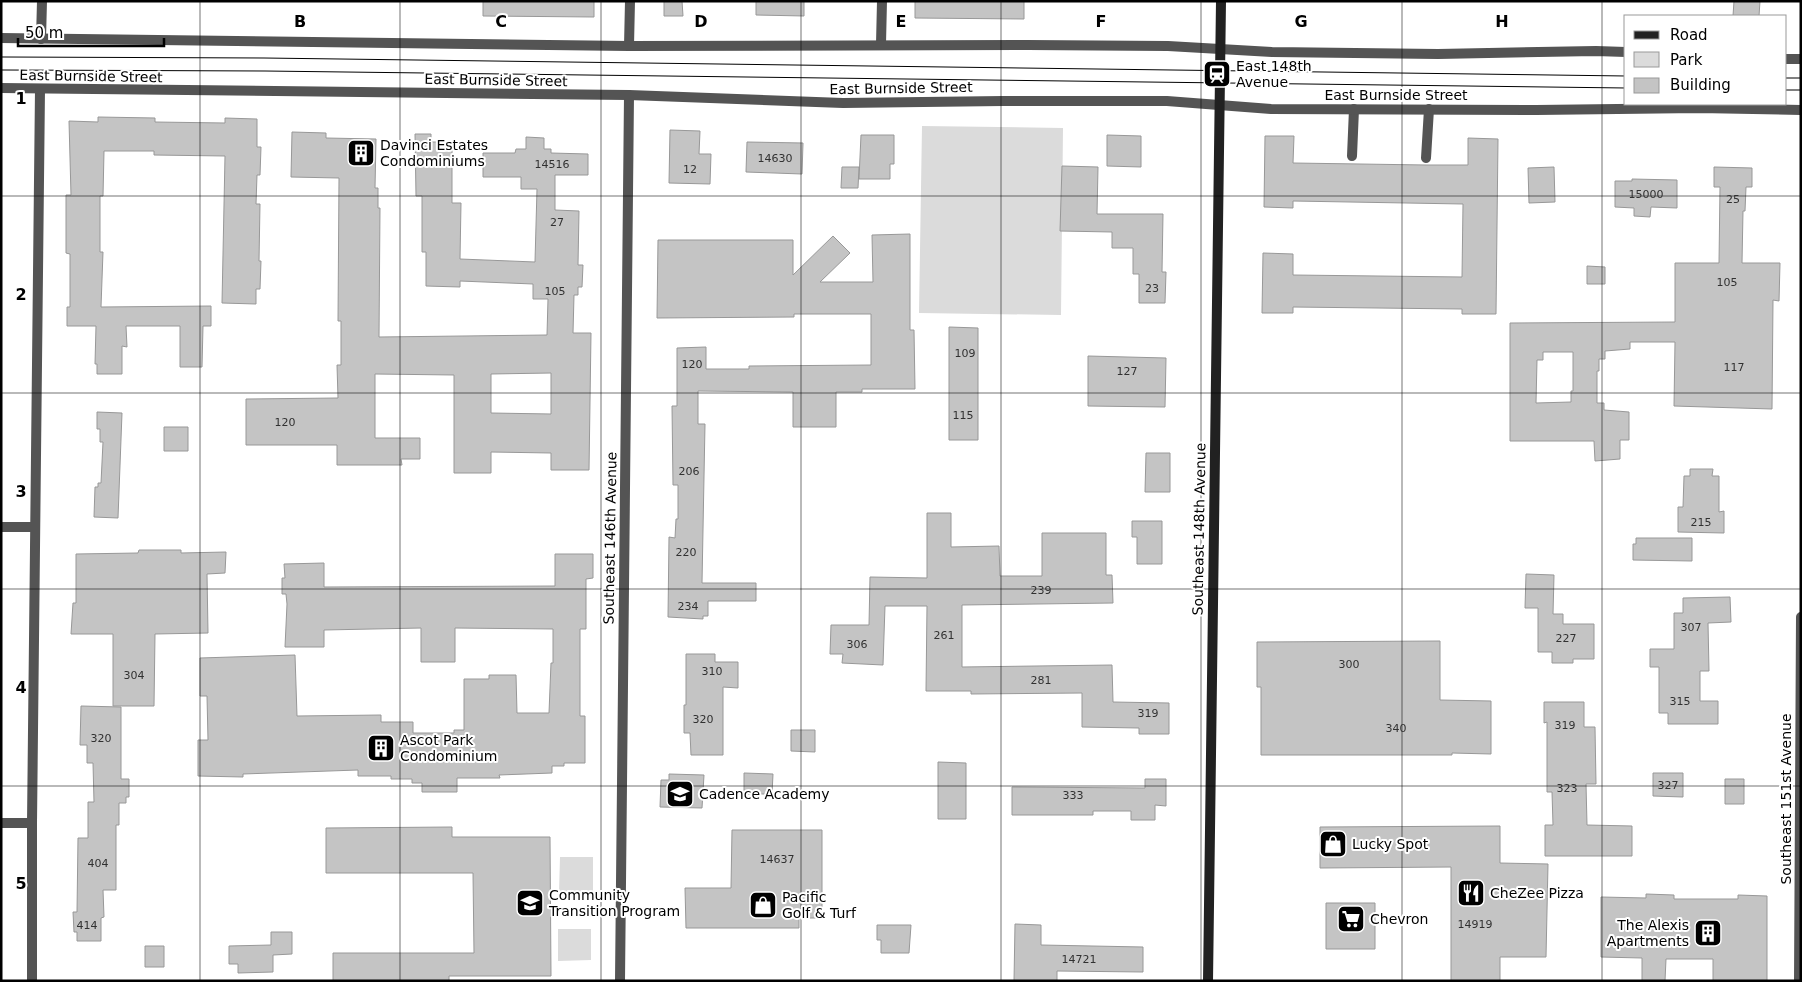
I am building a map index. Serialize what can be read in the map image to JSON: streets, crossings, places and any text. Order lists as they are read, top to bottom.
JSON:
{
  "streets": {
    "main road": ["Southeast 148th Avenue"],
    "street": ["East Burnside Street", "Southeast 146th Avenue", "Southeast 151st Avenue"]
  },
  "crossings": [
    ["East Burnside Street", "Southeast 148th Avenue"],
    ["East Burnside Street", "Southeast 146th Avenue"]
  ],
  "places": {
    "station": ["East 148th Avenue"],
    "building": ["Davinci Estates Condominiums", "Ascot Park Condominium", "The Alexis Apartments"],
    "school or university": ["Cadence Academy", "Community Transition Program"],
    "shop": ["Lucky Spot", "Pacific Golf & Turf"],
    "restaurant": ["CheZee Pizza"],
    "supermarket": ["Chevron"]
  },
  "house_numbers": [
    "14630",
    "14516",
    "12",
    "15000",
    "25",
    "27",
    "105",
    "23",
    "105",
    "109",
    "120",
    "117",
    "127",
    "115",
    "120",
    "206",
    "215",
    "220",
    "239",
    "234",
    "307",
    "261",
    "227",
    "306",
    "300",
    "310",
    "304",
    "281",
    "315",
    "319",
    "320",
    "319",
    "340",
    "320",
    "327",
    "323",
    "333",
    "14637",
    "404",
    "14919",
    "414",
    "14721"
  ],
  "legend": ["Road", "Park", "Building"],
  "scale_bar": "50 m",
  "grid": {
    "columns": [
      "B",
      "C",
      "D",
      "E",
      "F",
      "G",
      "H"
    ],
    "rows": [
      "1",
      "2",
      "3",
      "4",
      "5"
    ]
  }
}
